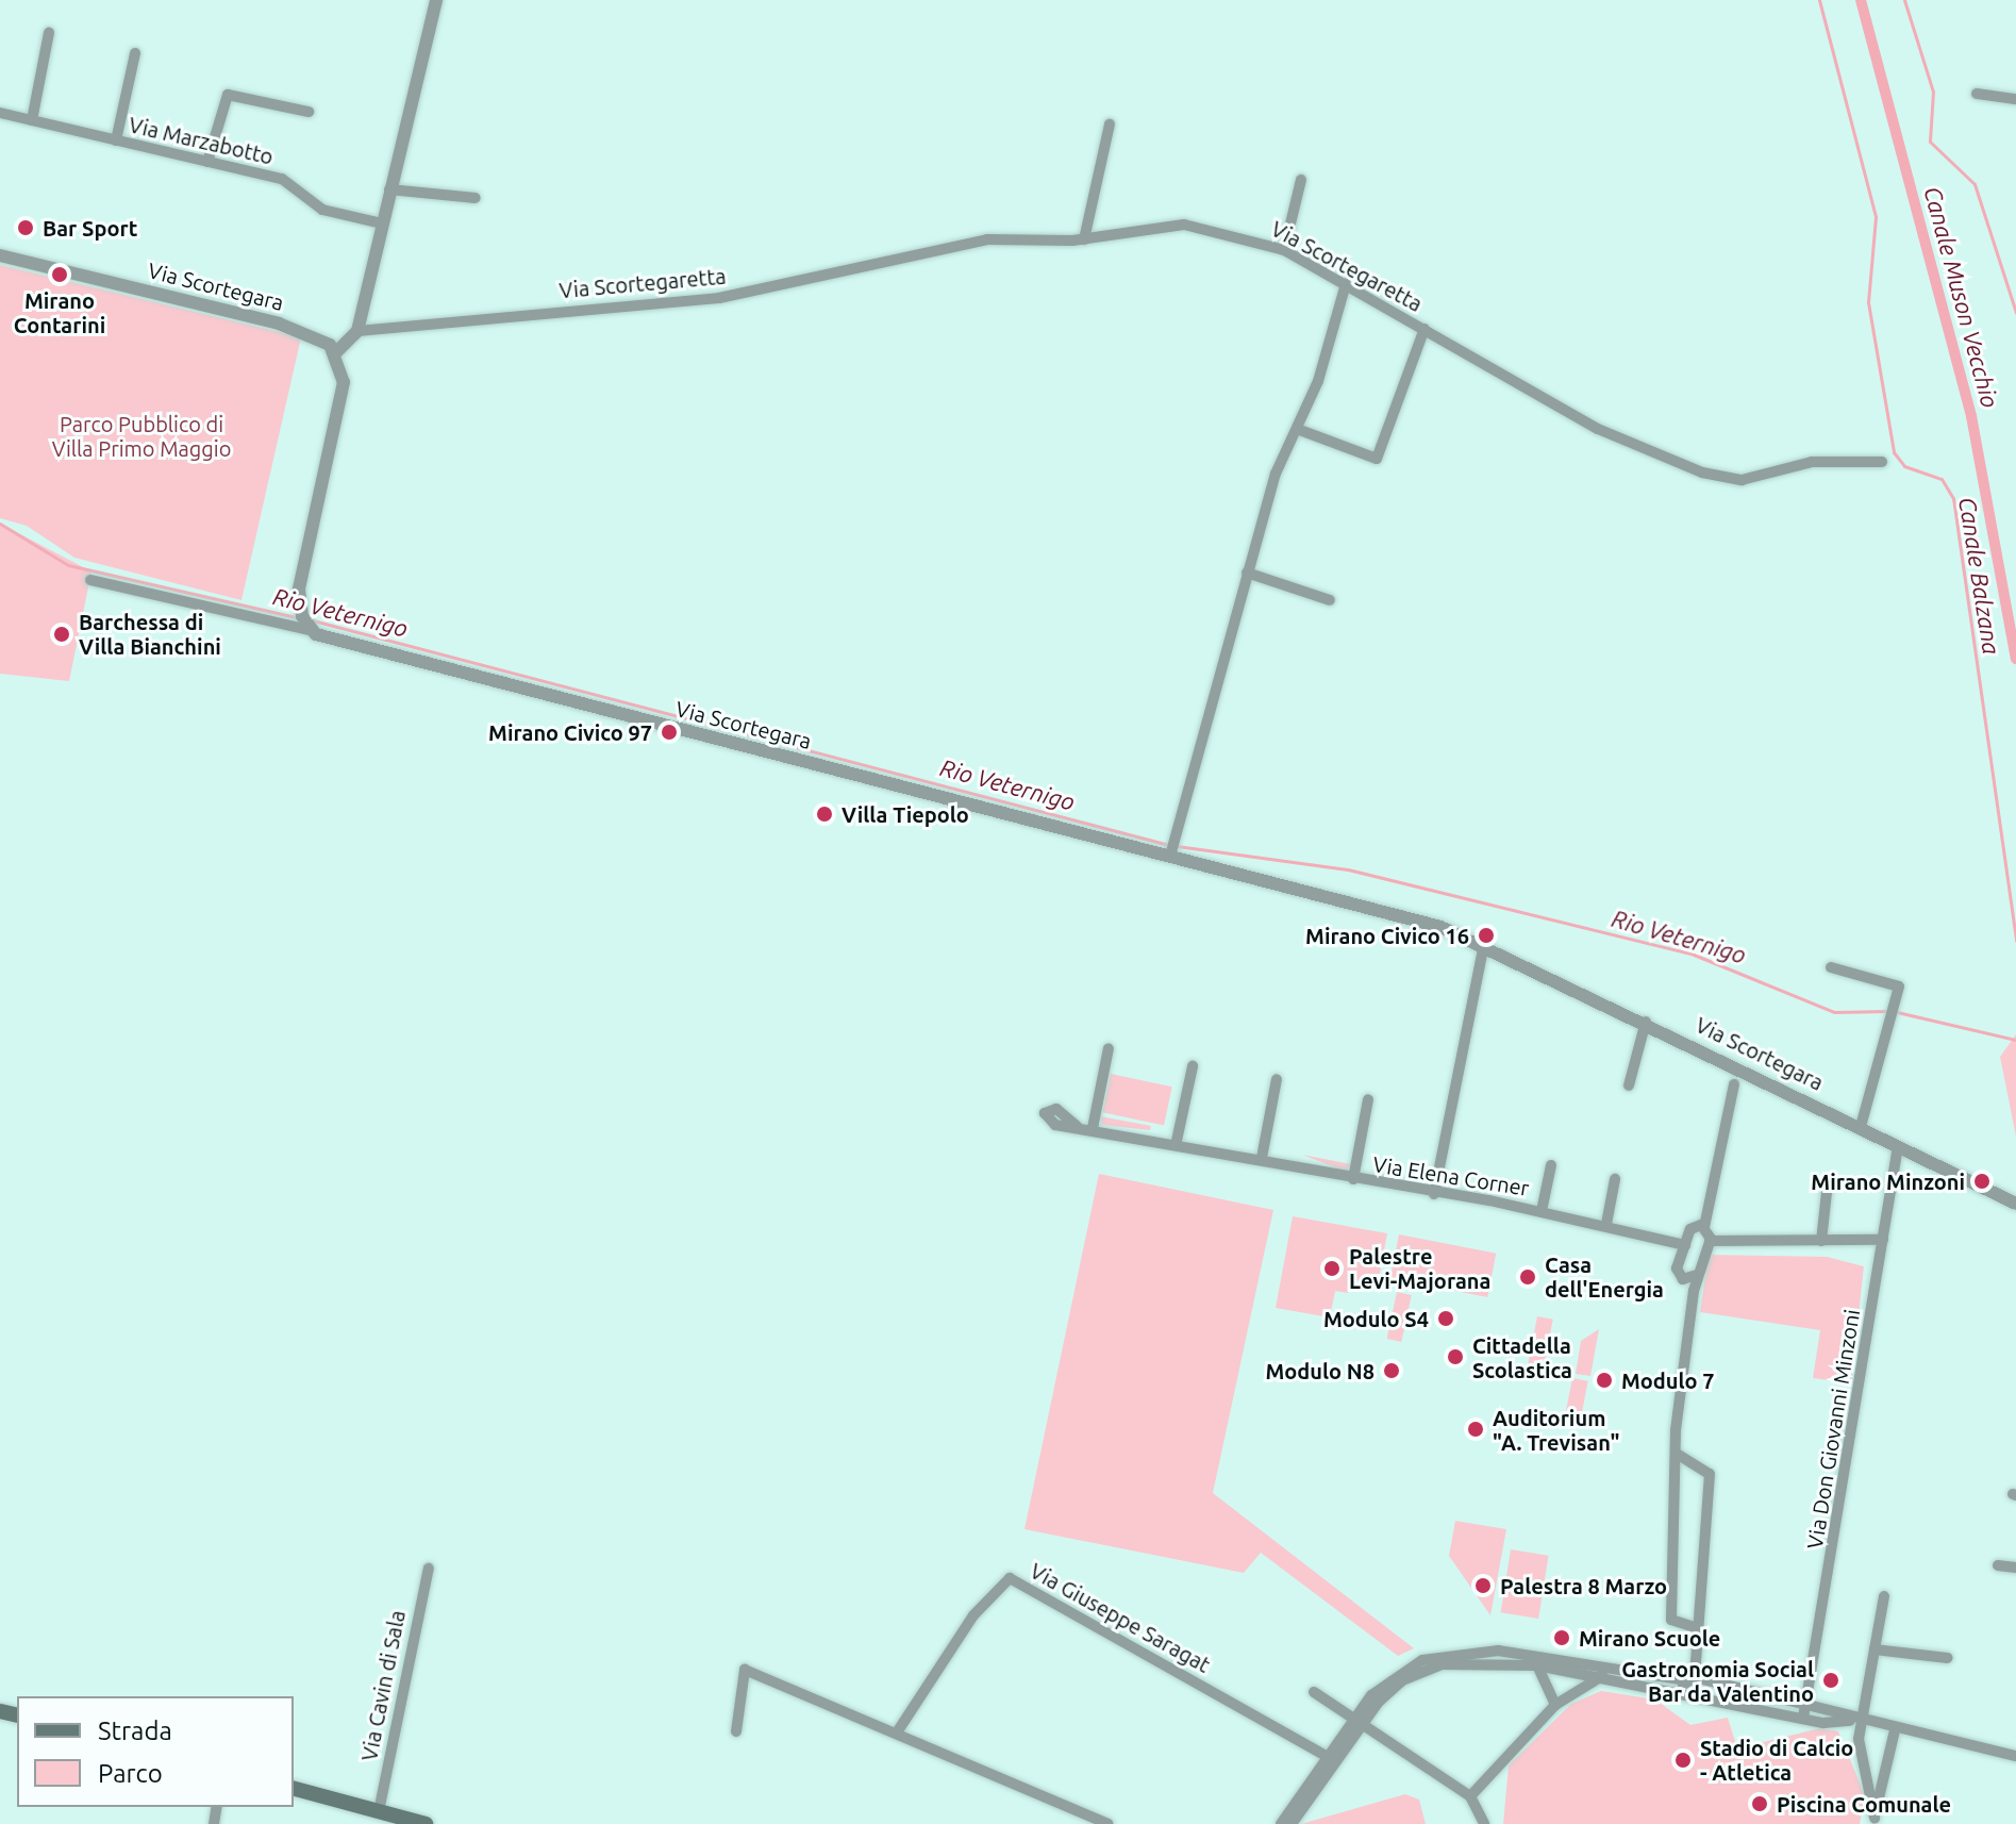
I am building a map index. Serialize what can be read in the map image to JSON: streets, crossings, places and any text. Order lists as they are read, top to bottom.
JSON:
{
  "streets": {
    "street": [
      "Via Marzabotto",
      "Via Scortegaretta",
      "Via Scortegara",
      "Via Elena Corner",
      "Via Don Giovanni Minzoni",
      "Via Giuseppe Saragat",
      "Via Cavin di Sala"
    ]
  },
  "crossings": [
    ["Via Scortegara", "Via Don Giovanni Minzoni"]
  ],
  "water": ["Canale Muson Vecchio", "Canale Balzana", "Rio Veternigo"],
  "parks": ["Parco Pubblico di Villa Primo Maggio"],
  "places": [
    "Bar Sport",
    "Mirano Contarini",
    "Barchessa di Villa Bianchini",
    "Mirano Civico 97",
    "Villa Tiepolo",
    "Mirano Civico 16",
    "Mirano Minzoni",
    "Palestre Levi-Majorana",
    "Casa dell'Energia",
    "Modulo S4",
    "Cittadella Scolastica",
    "Modulo N8",
    "Modulo 7",
    "Auditorium \"A. Trevisan\"",
    "Palestra 8 Marzo",
    "Mirano Scuole",
    "Gastronomia Social Bar da Valentino",
    "Stadio di Calcio - Atletica",
    "Piscina Comunale"
  ],
  "legend": ["Strada", "Parco"]
}
